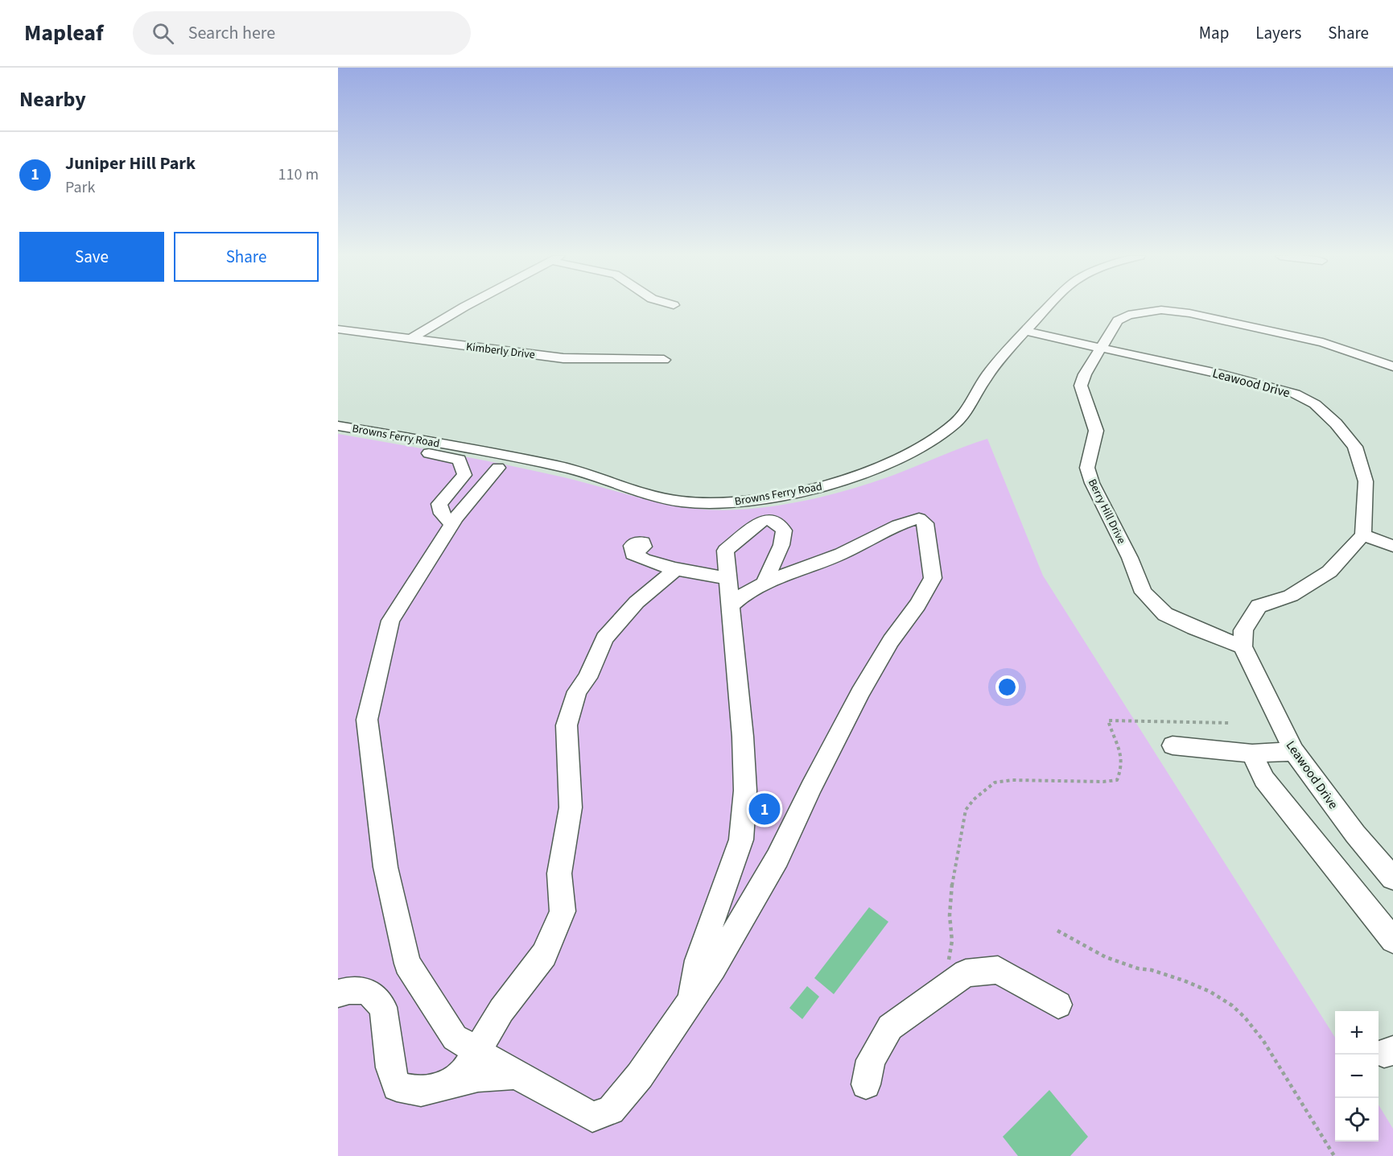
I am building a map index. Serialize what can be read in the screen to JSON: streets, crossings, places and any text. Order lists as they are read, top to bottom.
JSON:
{
  "streets": {
    "street": [
      "Kimberly Drive",
      "Leawood Drive",
      "Browns Ferry Road",
      "Berry Hill Drive"
    ]
  },
  "crossings": [
    ["Leawood Drive", "Browns Ferry Road"],
    ["Leawood Drive", "Berry Hill Drive"]
  ],
  "page": {
    "header": "Mapleaf",
    "search": "Search here",
    "nav": ["Map", "Layers", "Share"],
    "heading": "Nearby",
    "list": [
      {
        "mark": "1",
        "name": "Juniper Hill Park",
        "note": "Park",
        "value": "110 m"
      }
    ],
    "buttons": ["Save", "Share"],
    "pins": "1",
    "map_buttons": ["+", "−"]
  }
}
